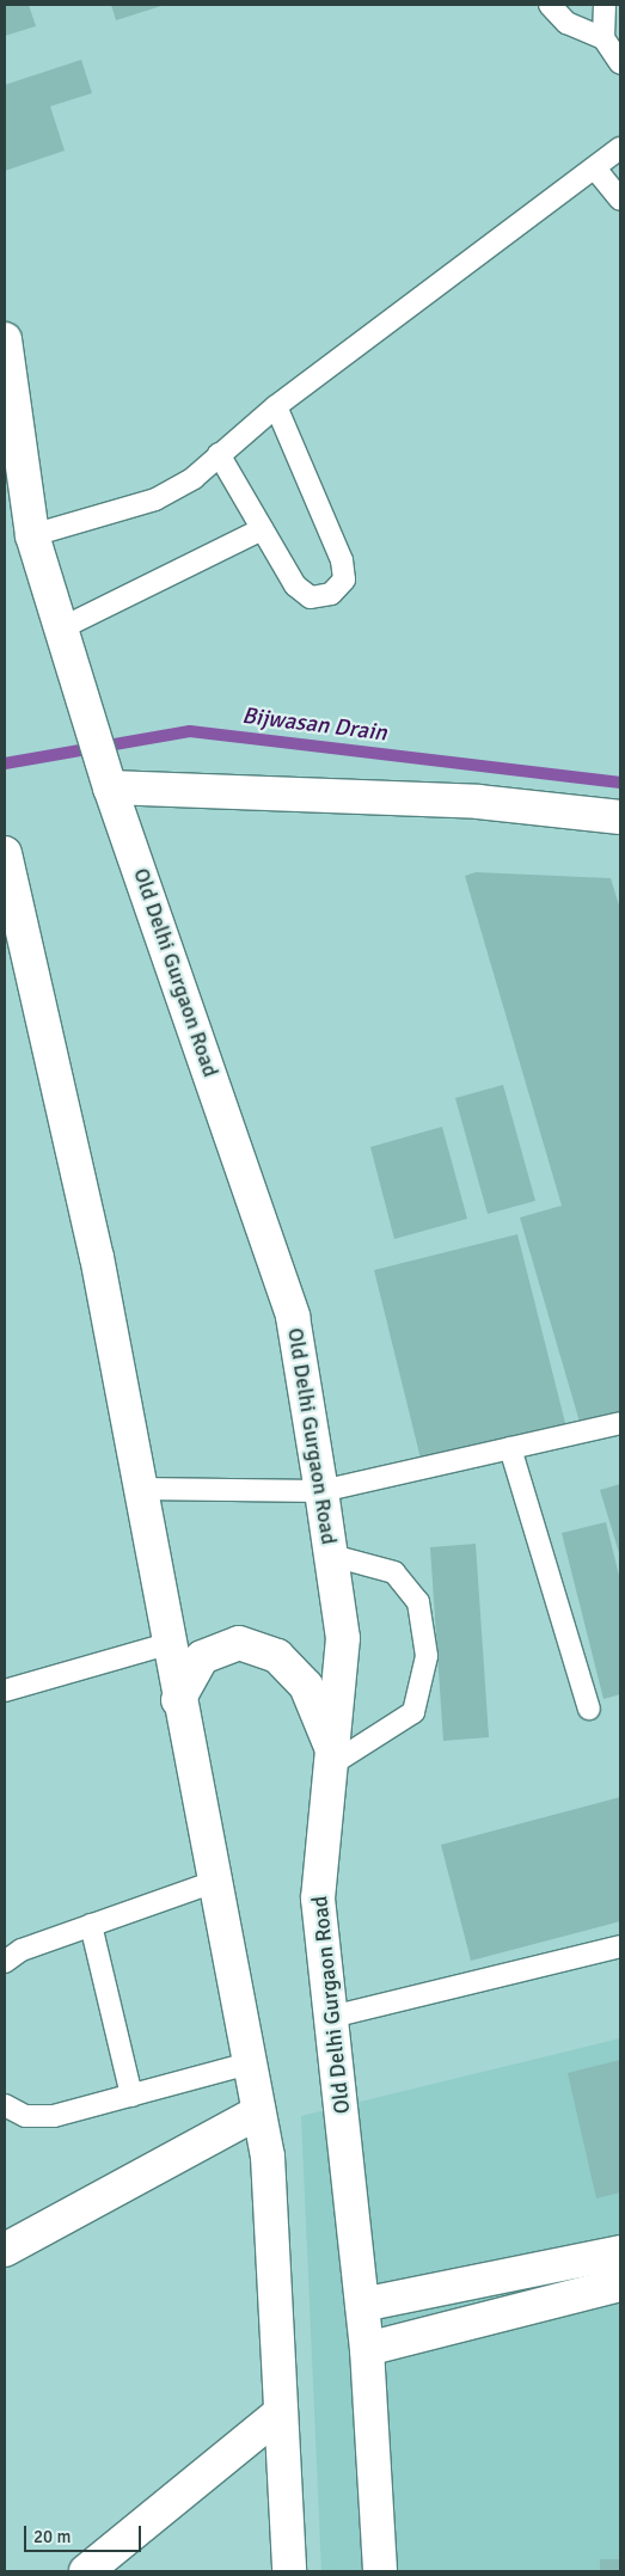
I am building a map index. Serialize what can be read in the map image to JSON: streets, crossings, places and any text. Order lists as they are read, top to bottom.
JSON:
{
  "streets": {
    "main road": ["Old Delhi Gurgaon Road"]
  },
  "water": ["Bijwasan Drain"],
  "scale_bar": "20 m"
}
